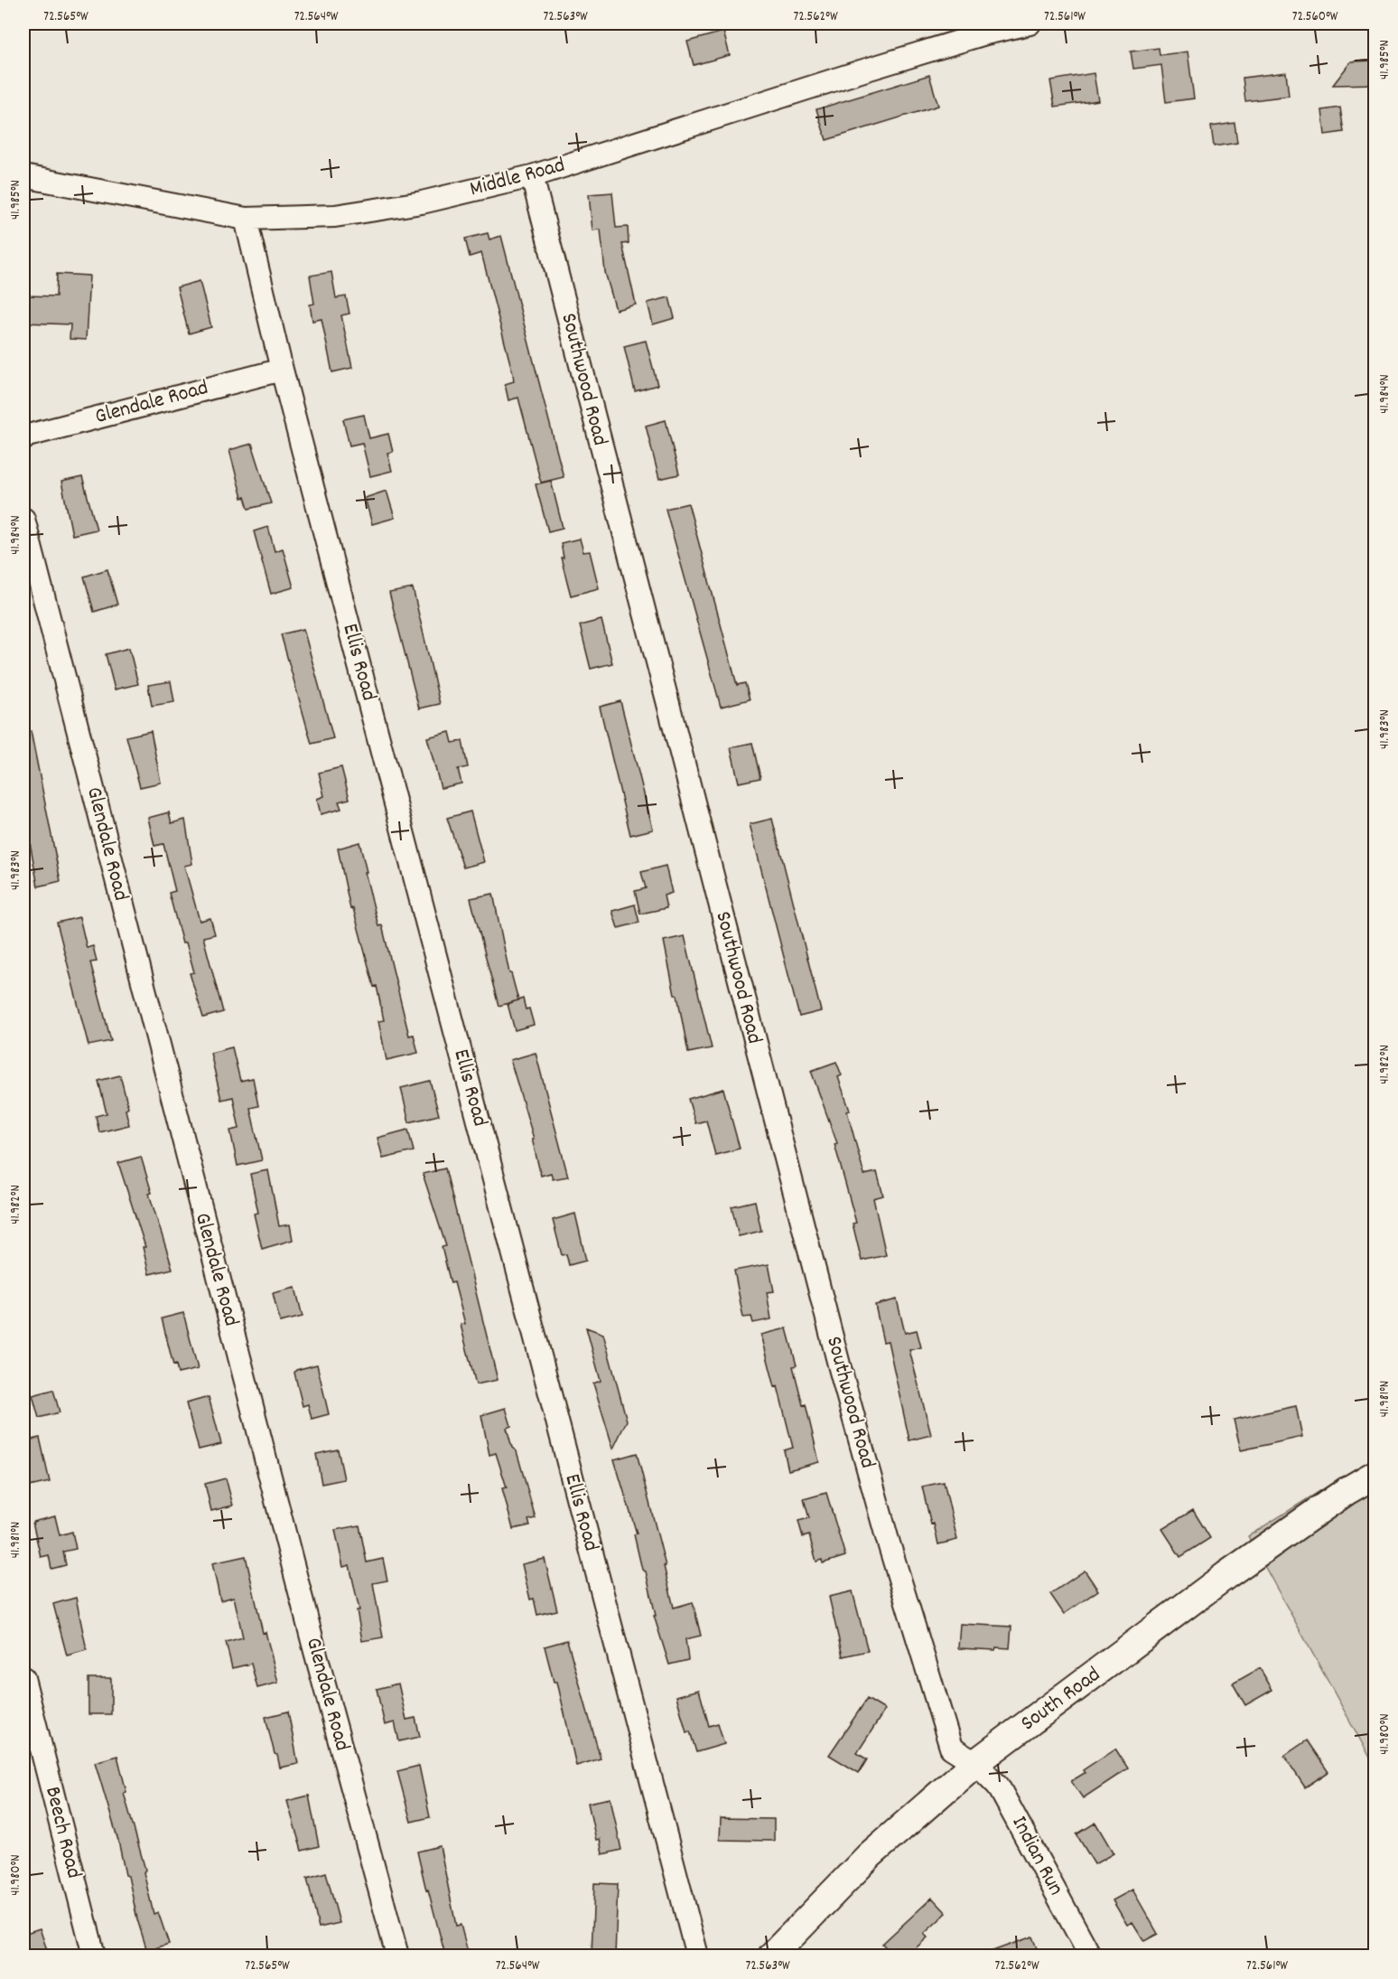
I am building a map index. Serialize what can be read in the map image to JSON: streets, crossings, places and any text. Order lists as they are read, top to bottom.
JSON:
{
  "streets": {
    "main road": ["South Road"],
    "street": [
      "Middle Road",
      "Southwood Road",
      "Glendale Road",
      "Ellis Road",
      "Beech Road",
      "Indian Run"
    ]
  },
  "crossings": [
    ["Middle Road", "Southwood Road"],
    ["Middle Road", "Ellis Road"],
    ["Southwood Road", "South Road"],
    ["Southwood Road", "Indian Run"],
    ["Glendale Road", "Ellis Road"],
    ["South Road", "Indian Run"]
  ],
  "coordinates": [
    "72.565°W",
    "72.564°W",
    "72.563°W",
    "72.562°W",
    "72.561°W",
    "72.560°W",
    "41.985°N",
    "41.984°N",
    "41.983°N",
    "41.982°N",
    "41.981°N",
    "41.980°N"
  ]
}
